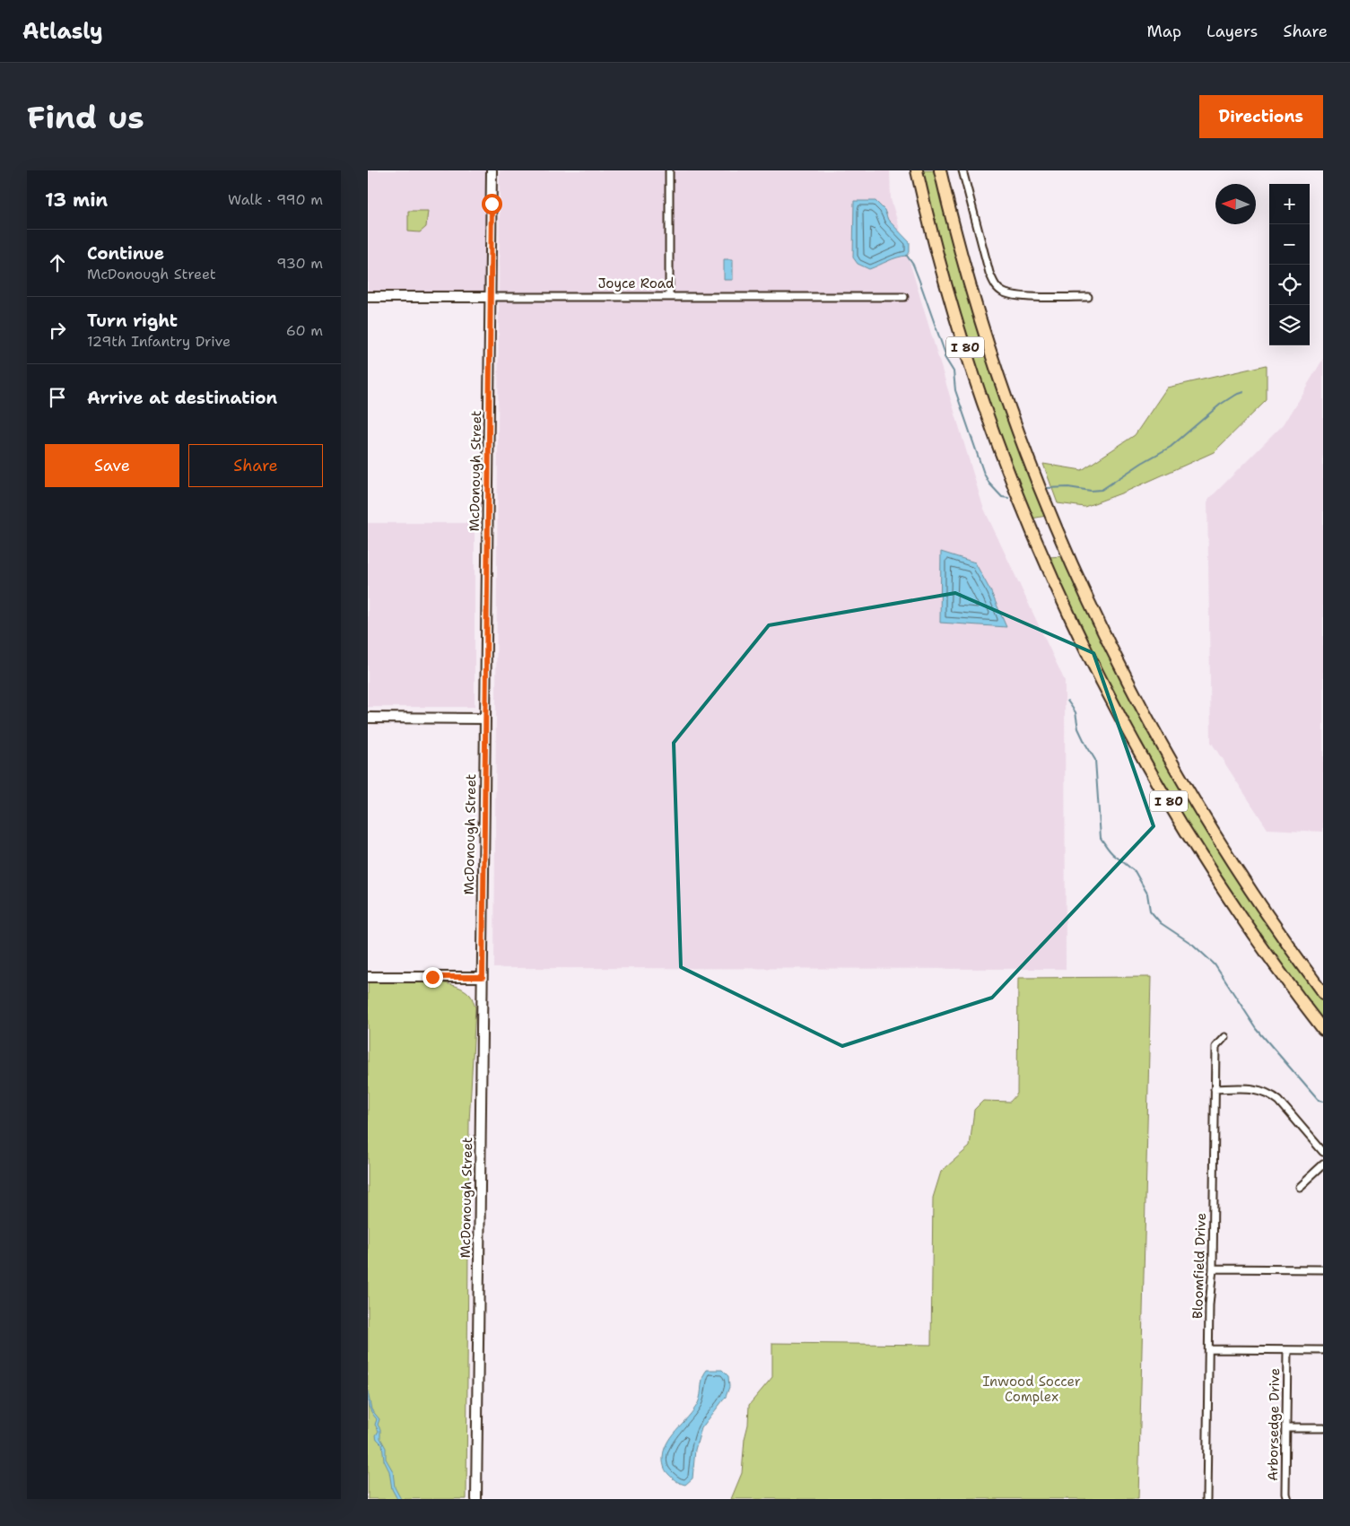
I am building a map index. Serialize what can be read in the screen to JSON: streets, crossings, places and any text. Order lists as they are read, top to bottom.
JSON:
{
  "streets": {
    "highway": ["I 80"],
    "street": [
      "Joyce Road",
      "McDonough Street",
      "Bloomfield Drive",
      "Arborsedge Drive"
    ]
  },
  "crossings": [
    ["Joyce Road", "McDonough Street"]
  ],
  "parks": ["Inwood Soccer Complex"],
  "north": "left",
  "page": {
    "header": "Atlasly",
    "nav": ["Map", "Layers", "Share"],
    "buttons": [
      "Directions",
      ["Save", "Share"]
    ],
    "title": "Find us",
    "heading": ["13 min", "Walk · 990 m"],
    "map_buttons": ["+", "−"],
    "list": [
      ["Continue", "McDonough Street", "930 m"],
      ["Turn right", "129th Infantry Drive", "60 m"],
      "Arrive at destination"
    ]
  }
}
